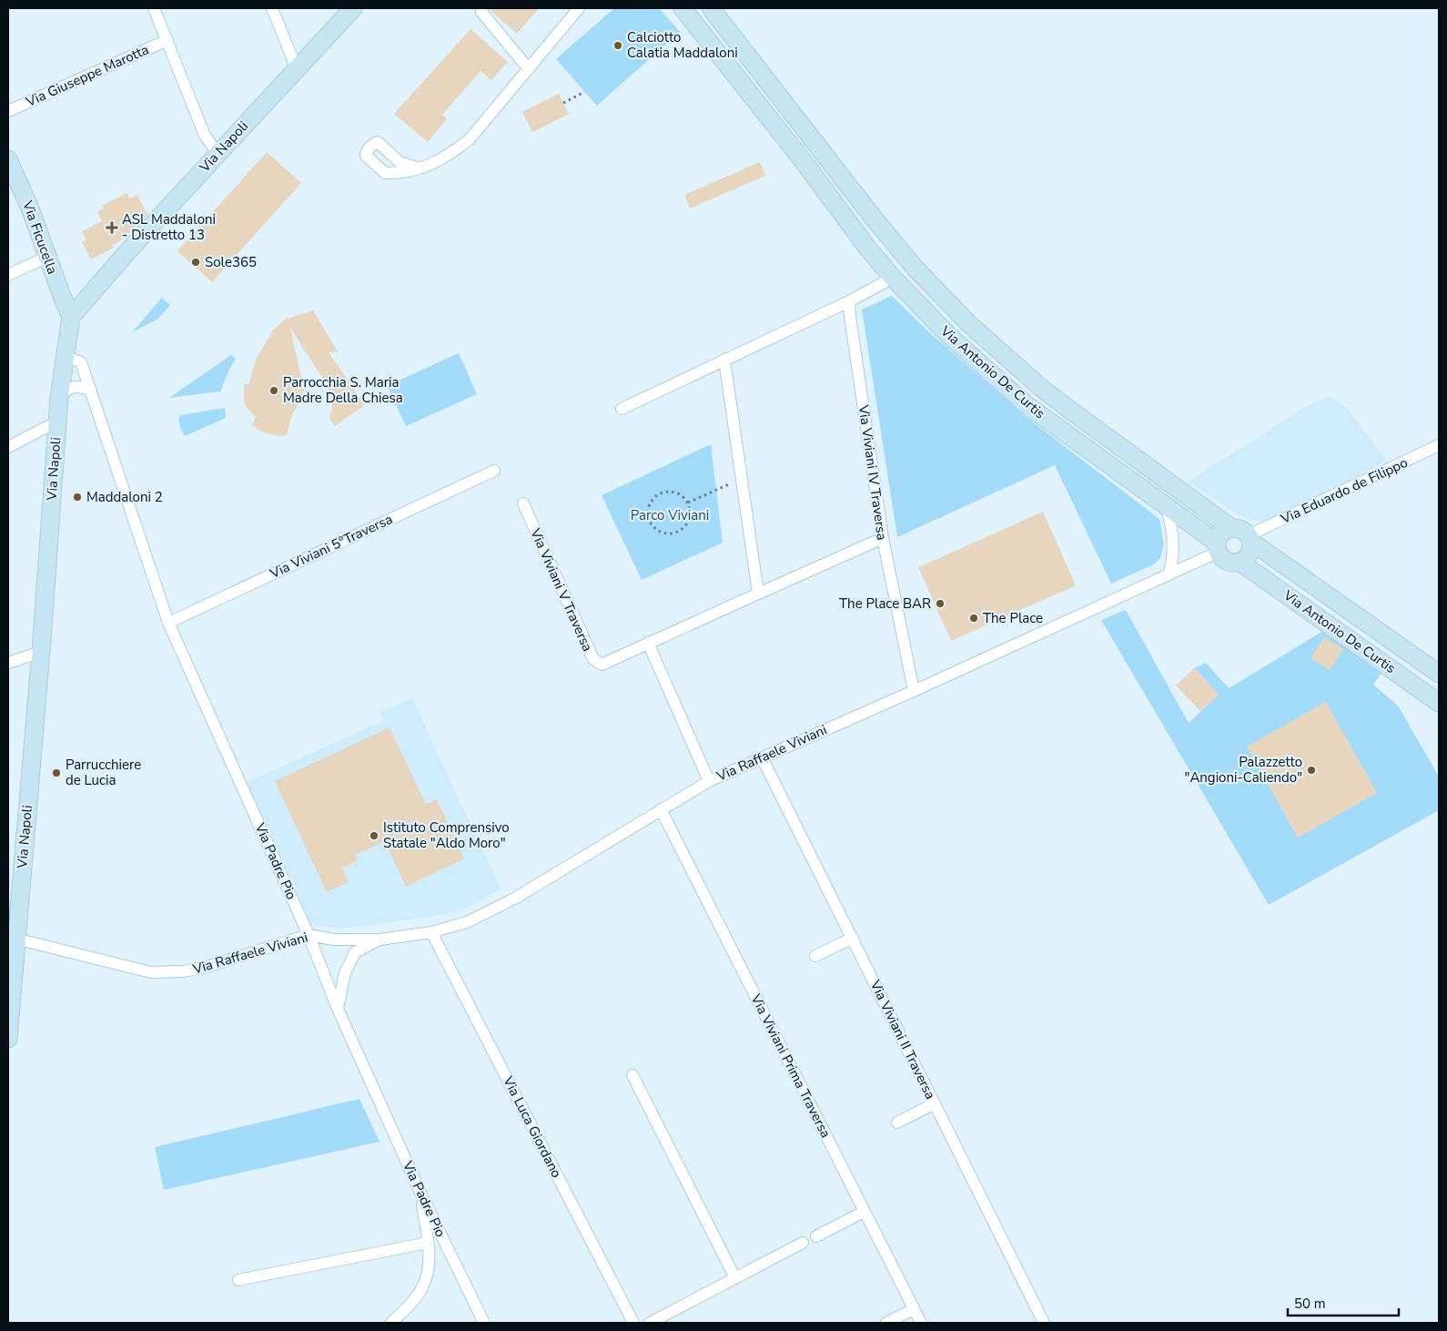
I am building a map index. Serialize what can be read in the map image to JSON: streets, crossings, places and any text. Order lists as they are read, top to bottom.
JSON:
{
  "streets": {
    "street": [
      "Via Giuseppe Marotta",
      "Via Napoli",
      "Via Ficucella",
      "Via Antonio De Curtis",
      "Via Viviani IV Traversa",
      "Via Eduardo de Filippo",
      "Via Viviani 5°Traversa",
      "Via Viviani V Traversa",
      "Via Raffaele Viviani",
      "Via Padre Pio",
      "Via Viviani II Traversa",
      "Via Viviani Prima Traversa",
      "Via Luca Giordano"
    ]
  },
  "crossings": [
    ["Via Napoli", "Via Ficucella"],
    ["Via Napoli", "Via Raffaele Viviani"],
    ["Via Napoli", "Via Padre Pio"],
    ["Via Antonio De Curtis", "Via Eduardo de Filippo"],
    ["Via Antonio De Curtis", "Via Raffaele Viviani"],
    ["Via Viviani IV Traversa", "Via Viviani V Traversa"],
    ["Via Viviani IV Traversa", "Via Raffaele Viviani"],
    ["Via Eduardo de Filippo", "Via Raffaele Viviani"],
    ["Via Viviani 5°Traversa", "Via Padre Pio"],
    ["Via Raffaele Viviani", "Via Padre Pio"],
    ["Via Raffaele Viviani", "Via Viviani II Traversa"],
    ["Via Raffaele Viviani", "Via Viviani Prima Traversa"],
    ["Via Raffaele Viviani", "Via Luca Giordano"]
  ],
  "parks": ["Parco Viviani"],
  "places": {
    "other": [
      "Calciotto Calatia Maddaloni",
      "Sole365",
      "Parrocchia S. Maria Madre Della Chiesa",
      "Maddaloni 2",
      "The Place BAR",
      "The Place",
      "Palazzetto \"Angioni-Caliendo\"",
      "Parrucchiere de Lucia",
      "Istituto Comprensivo Statale \"Aldo Moro\""
    ],
    "health": ["ASL Maddaloni - Distretto 13"]
  },
  "scale_bar": "50 m"
}
